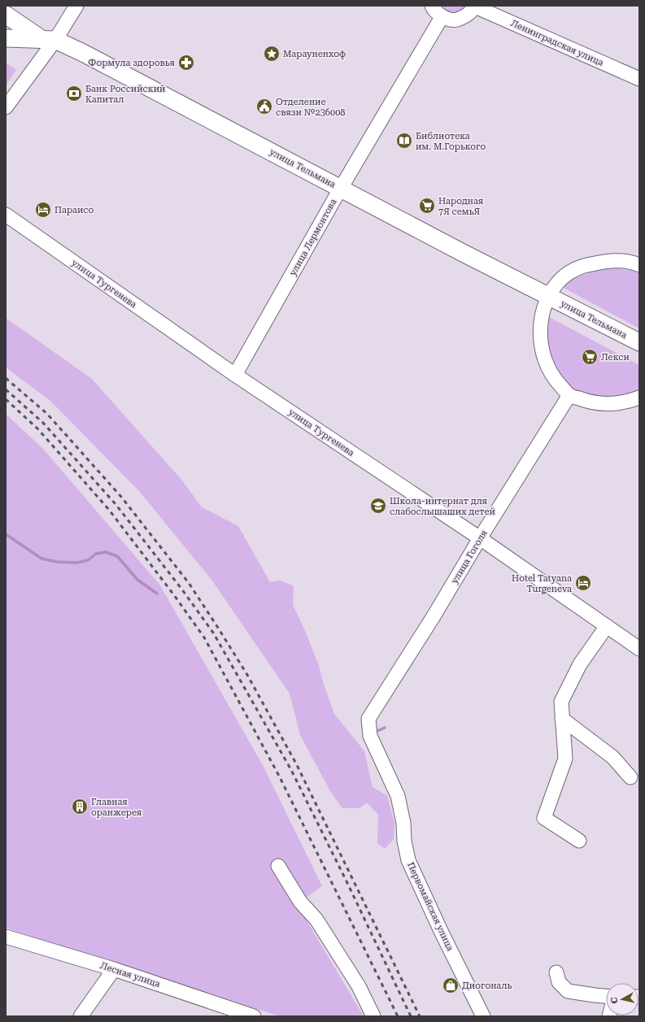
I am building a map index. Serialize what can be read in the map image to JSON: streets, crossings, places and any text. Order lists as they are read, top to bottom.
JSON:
{
  "streets": {
    "main road": ["улица Тельмана"],
    "street": [
      "Ленинградская улица",
      "улица Лермонтова",
      "улица Тургенева",
      "улица Гоголя",
      "Первомайская улица",
      "Лесная улица"
    ]
  },
  "crossings": [
    ["Ленинградская улица", "улица Лермонтова"],
    ["улица Тельмана", "улица Лермонтова"],
    ["улица Лермонтова", "улица Тургенева"],
    ["улица Тургенева", "улица Гоголя"],
    ["улица Гоголя", "Первомайская улица"]
  ],
  "places": {
    "place": ["Марауненхоф"],
    "pharmacy": ["Формула здоровья"],
    "bank": ["Банк Российский Капитал"],
    "public building": ["Отделение связи №236008"],
    "library": ["Библиотека им. М.Горького"],
    "supermarket": ["Народная 7Я семьЯ", "Лекси"],
    "hotel": ["Параисо", "Hotel Tatyana Turgeneva"],
    "school or university": ["Школа-интернат для слабослышаших детей"],
    "building": ["Главная оранжерея"],
    "shop": ["Диогональ"]
  },
  "north": "left"
}
